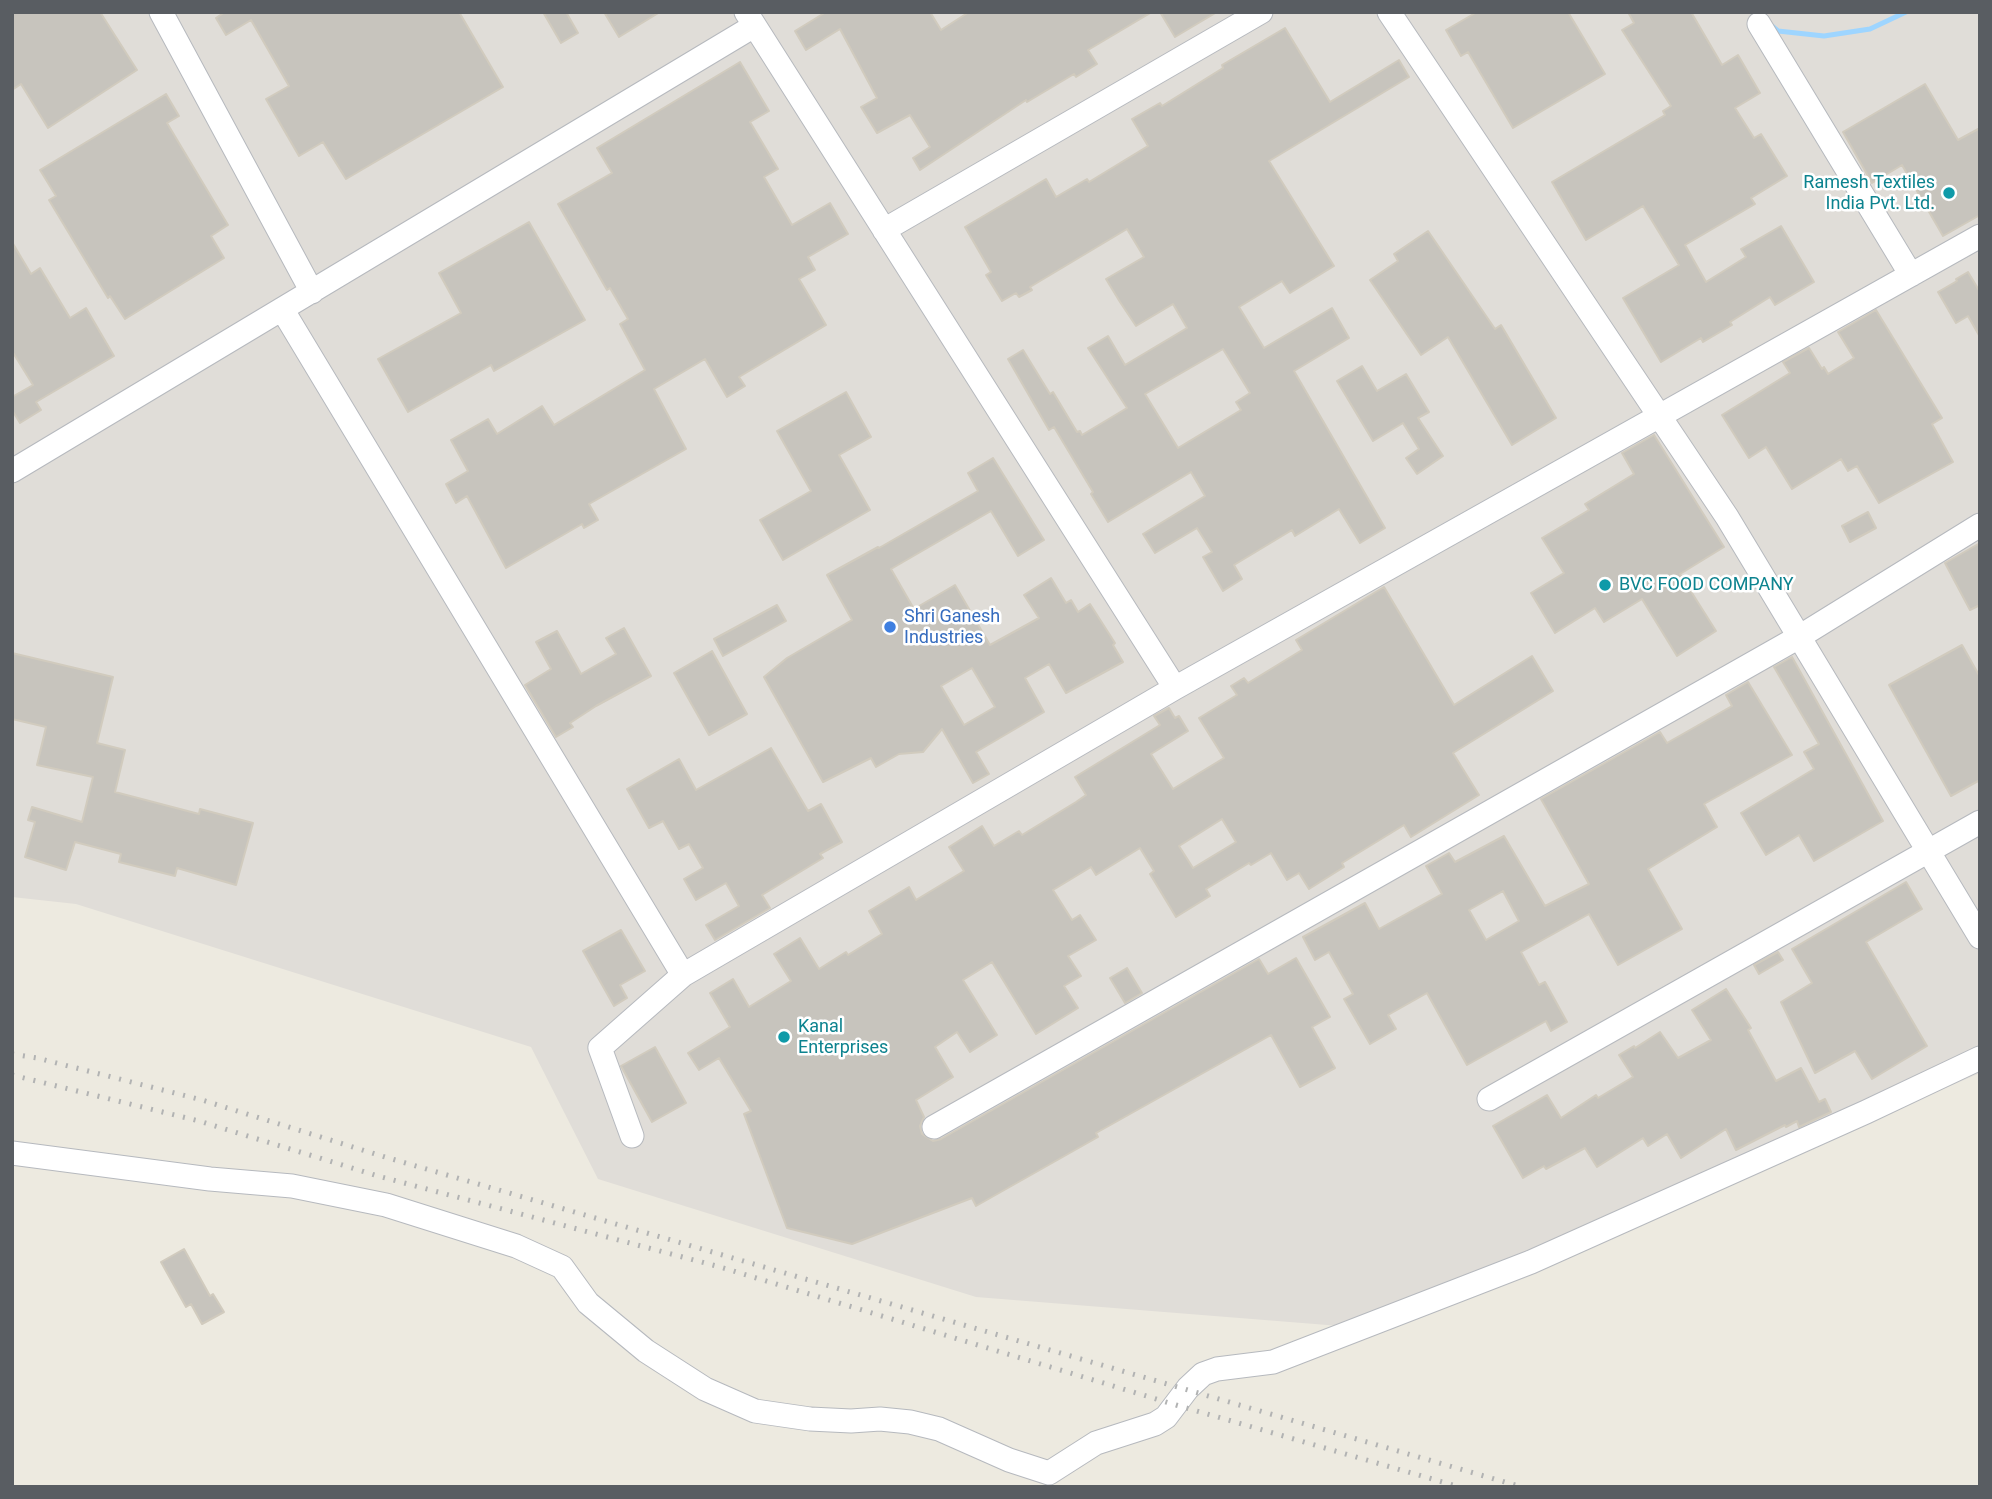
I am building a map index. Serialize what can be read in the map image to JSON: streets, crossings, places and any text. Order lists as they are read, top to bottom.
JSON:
{
  "places": [
    "Ramesh Textiles India Pvt. Ltd.",
    "BVC FOOD COMPANY",
    "Shri Ganesh Industries",
    "Kanal Enterprises"
  ]
}
